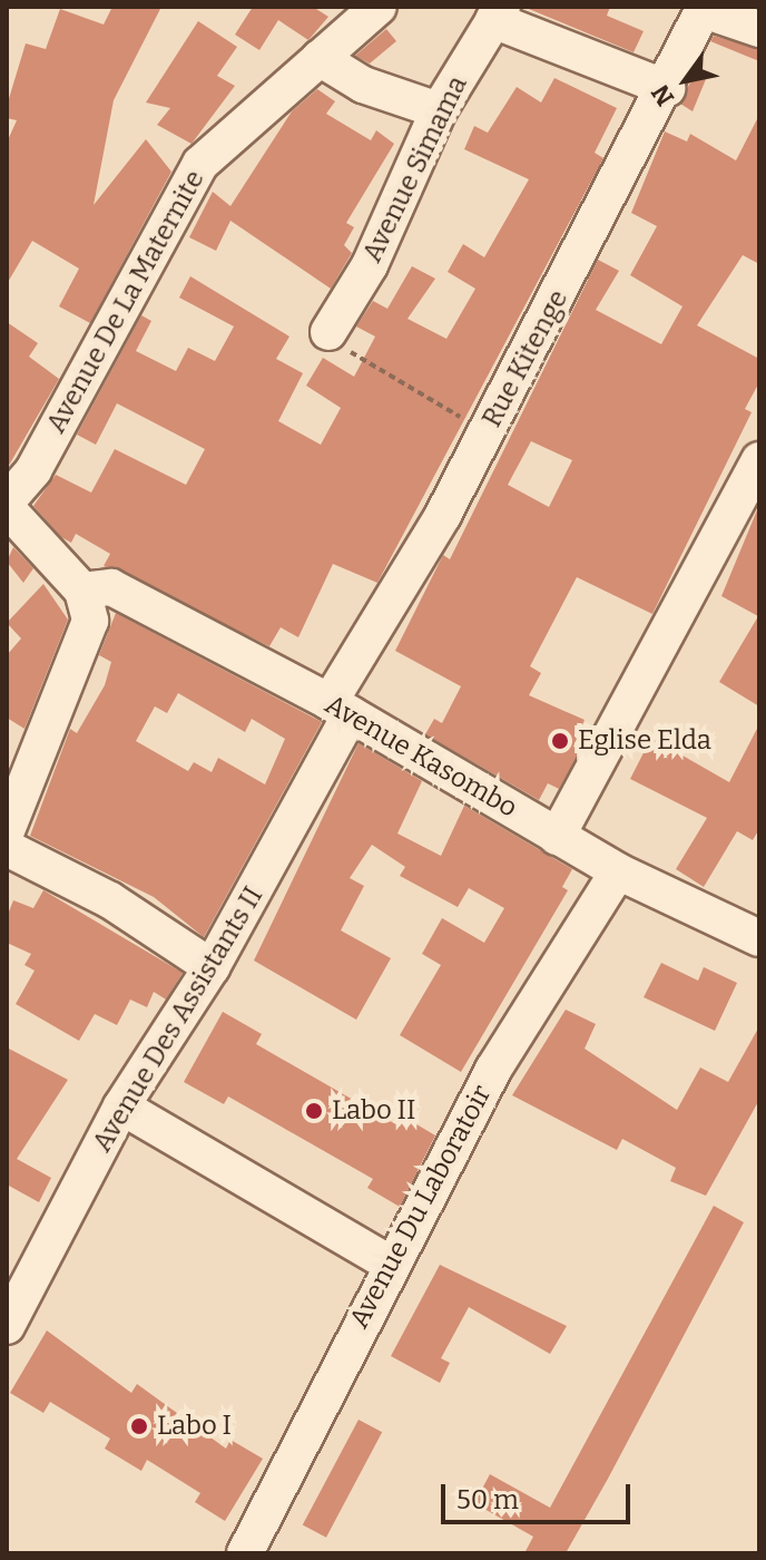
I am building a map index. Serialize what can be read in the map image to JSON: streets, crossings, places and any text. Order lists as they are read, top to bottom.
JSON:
{
  "streets": {
    "street": [
      "Avenue Simama",
      "Avenue De La Maternite",
      "Rue Kitenge",
      "Avenue Kasombo",
      "Avenue Des Assistants II",
      "Avenue Du Laboratoir"
    ]
  },
  "crossings": [
    ["Avenue De La Maternite", "Avenue Kasombo"],
    ["Rue Kitenge", "Avenue Kasombo"],
    ["Rue Kitenge", "Avenue Des Assistants II"],
    ["Avenue Kasombo", "Avenue Des Assistants II"],
    ["Avenue Kasombo", "Avenue Du Laboratoir"]
  ],
  "places": ["Eglise Elda", "Labo II", "Labo I"],
  "scale_bar": "50 m",
  "north": "bottom left"
}
